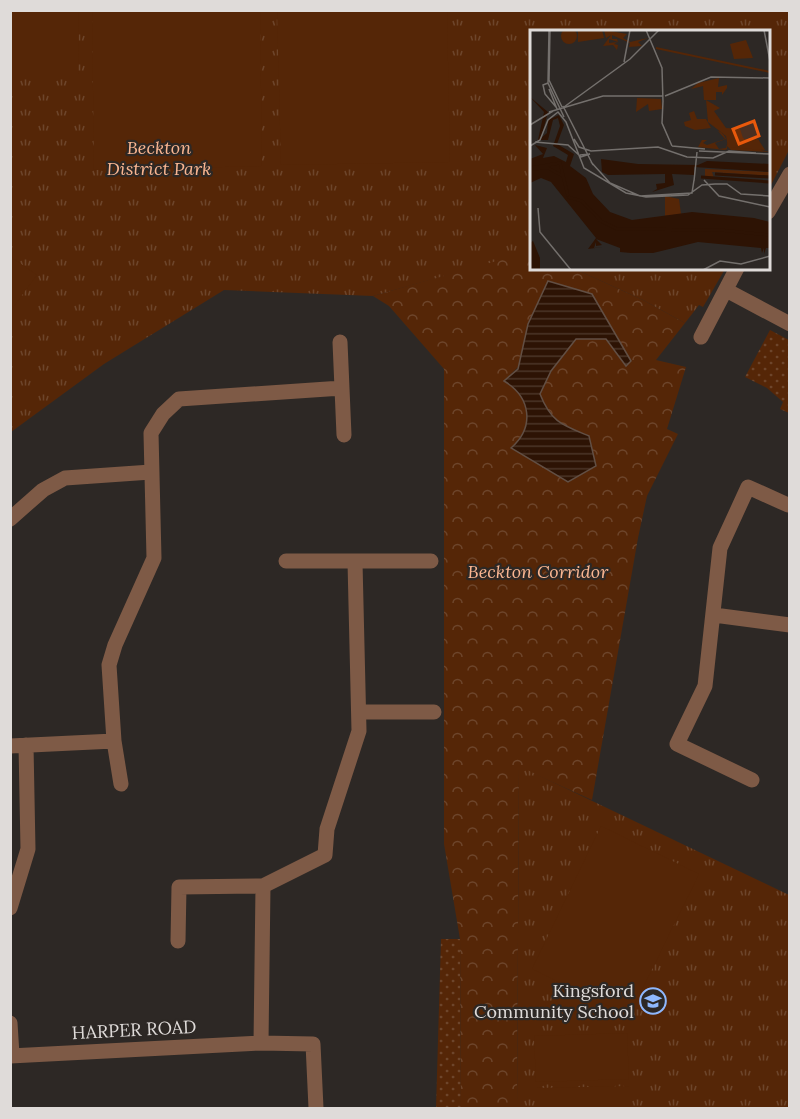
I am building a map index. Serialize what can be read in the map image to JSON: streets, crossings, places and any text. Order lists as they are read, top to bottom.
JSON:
{
  "streets": {
    "street": ["HARPER ROAD"]
  },
  "parks": ["Beckton District Park", "Beckton Corridor"],
  "places": {
    "school or university": ["Kingsford Community School"]
  }
}
